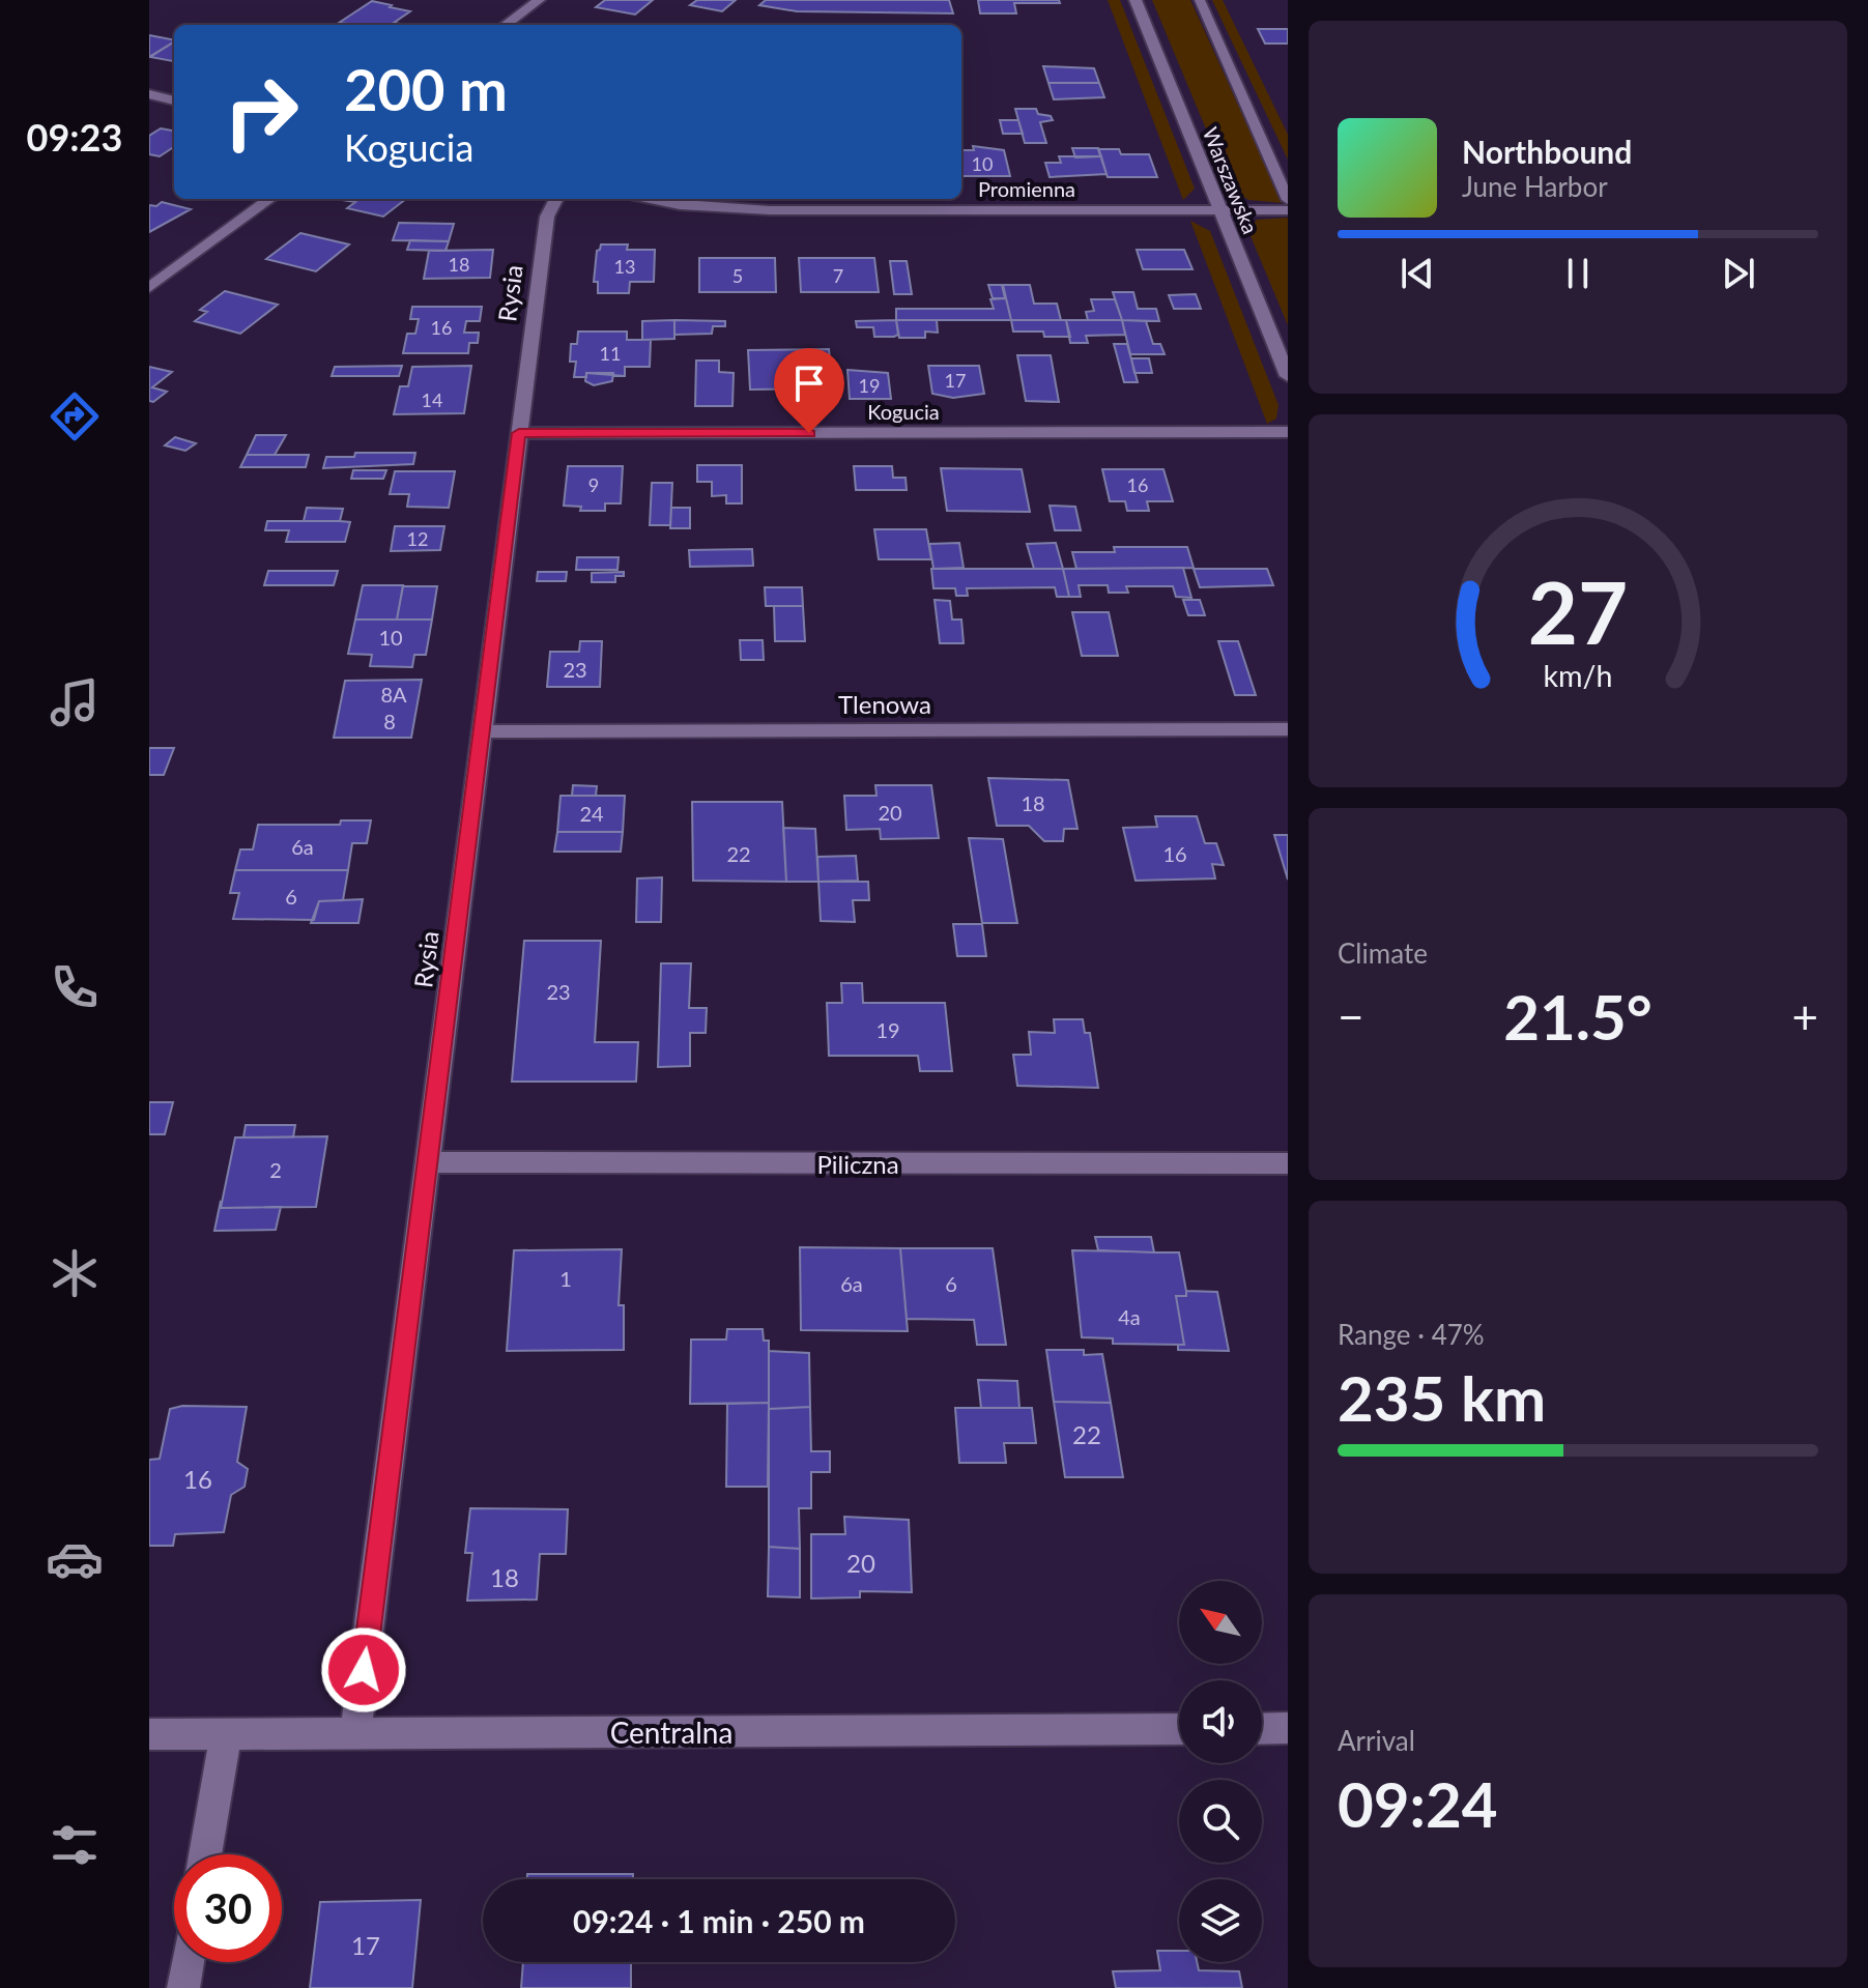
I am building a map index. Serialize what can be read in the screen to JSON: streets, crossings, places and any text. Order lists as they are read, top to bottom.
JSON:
{
  "streets": {
    "street": [
      "Warszawska",
      "Promienna",
      "Rysia",
      "Kogucia",
      "Tlenowa",
      "Piliczna",
      "Centralna"
    ]
  },
  "crossings": [
    ["Warszawska", "Promienna"],
    ["Rysia", "Kogucia"],
    ["Rysia", "Tlenowa"],
    ["Rysia", "Piliczna"],
    ["Rysia", "Centralna"]
  ],
  "house_numbers": [
    "10",
    "18",
    "13",
    "5",
    "7",
    "16",
    "11",
    "17",
    "19",
    "14",
    "9",
    "16",
    "12",
    "10",
    "23",
    "8A",
    "8",
    "18",
    "20",
    "24",
    "6a",
    "22",
    "16",
    "6",
    "23",
    "19",
    "2",
    "1",
    "6a",
    "6",
    "4a",
    "22",
    "16",
    "20",
    "18",
    "17"
  ],
  "north": "top left",
  "page": {
    "tabs": "09:23",
    "turn": ["200 m", "Kogucia"],
    "song": ["Northbound", "June Harbor"],
    "tile": [
      "Climate",
      ["Range · 47%", "235 km"],
      ["Arrival", "09:24"]
    ],
    "heat": ["−", "21.5°", "+"],
    "limit": "30",
    "trip": "09:24 · 1 min · 250 m",
    "gauge": ["27", "km/h"]
  }
}
